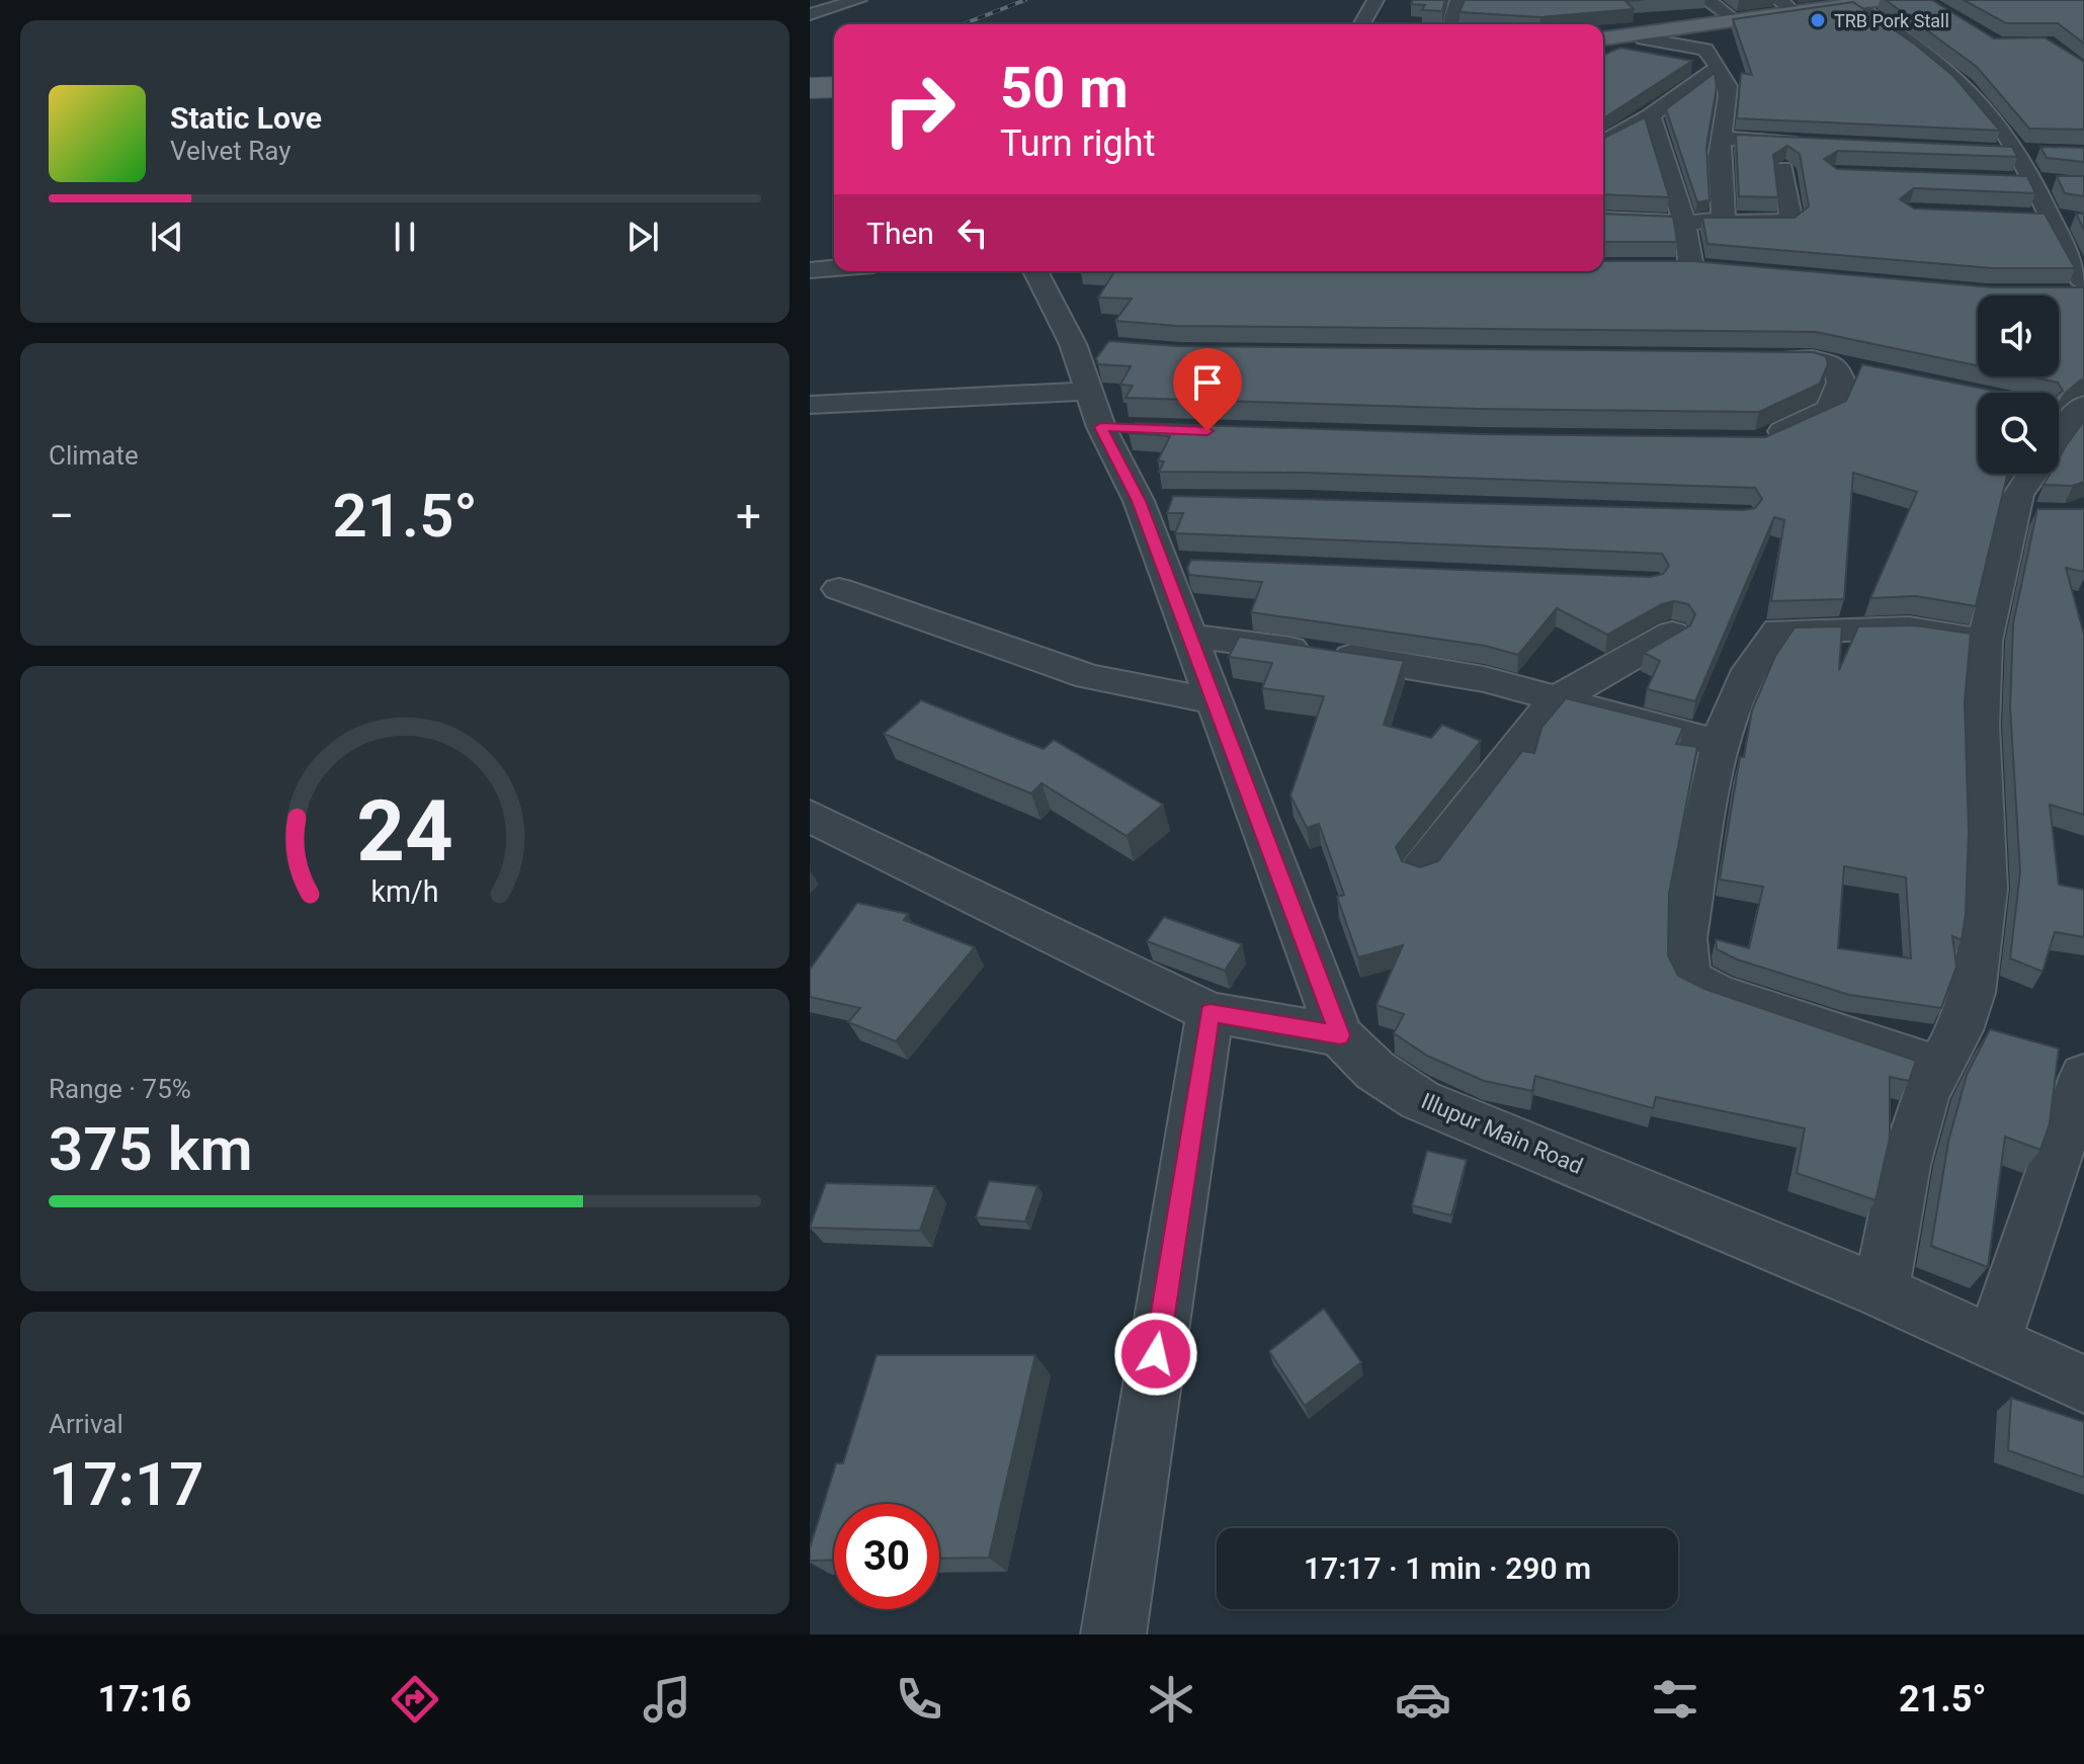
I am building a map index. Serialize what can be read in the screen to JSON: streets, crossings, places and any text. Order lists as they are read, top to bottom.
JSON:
{
  "streets": {
    "street": ["Illupur Main Road"]
  },
  "places": ["TRB Pork Stall"],
  "page": {
    "turn": ["50 m", "Turn right"],
    "song": ["Static Love", "Velvet Ray"],
    "then": "Then",
    "tile": [
      "Climate",
      ["Range · 75%", "375 km"],
      ["Arrival", "17:17"]
    ],
    "heat": ["−", "21.5°", "+"],
    "limit": "30",
    "trip": "17:17 · 1 min · 290 m",
    "tabs": ["17:16", "21.5°"],
    "gauge": ["24", "km/h"]
  }
}
